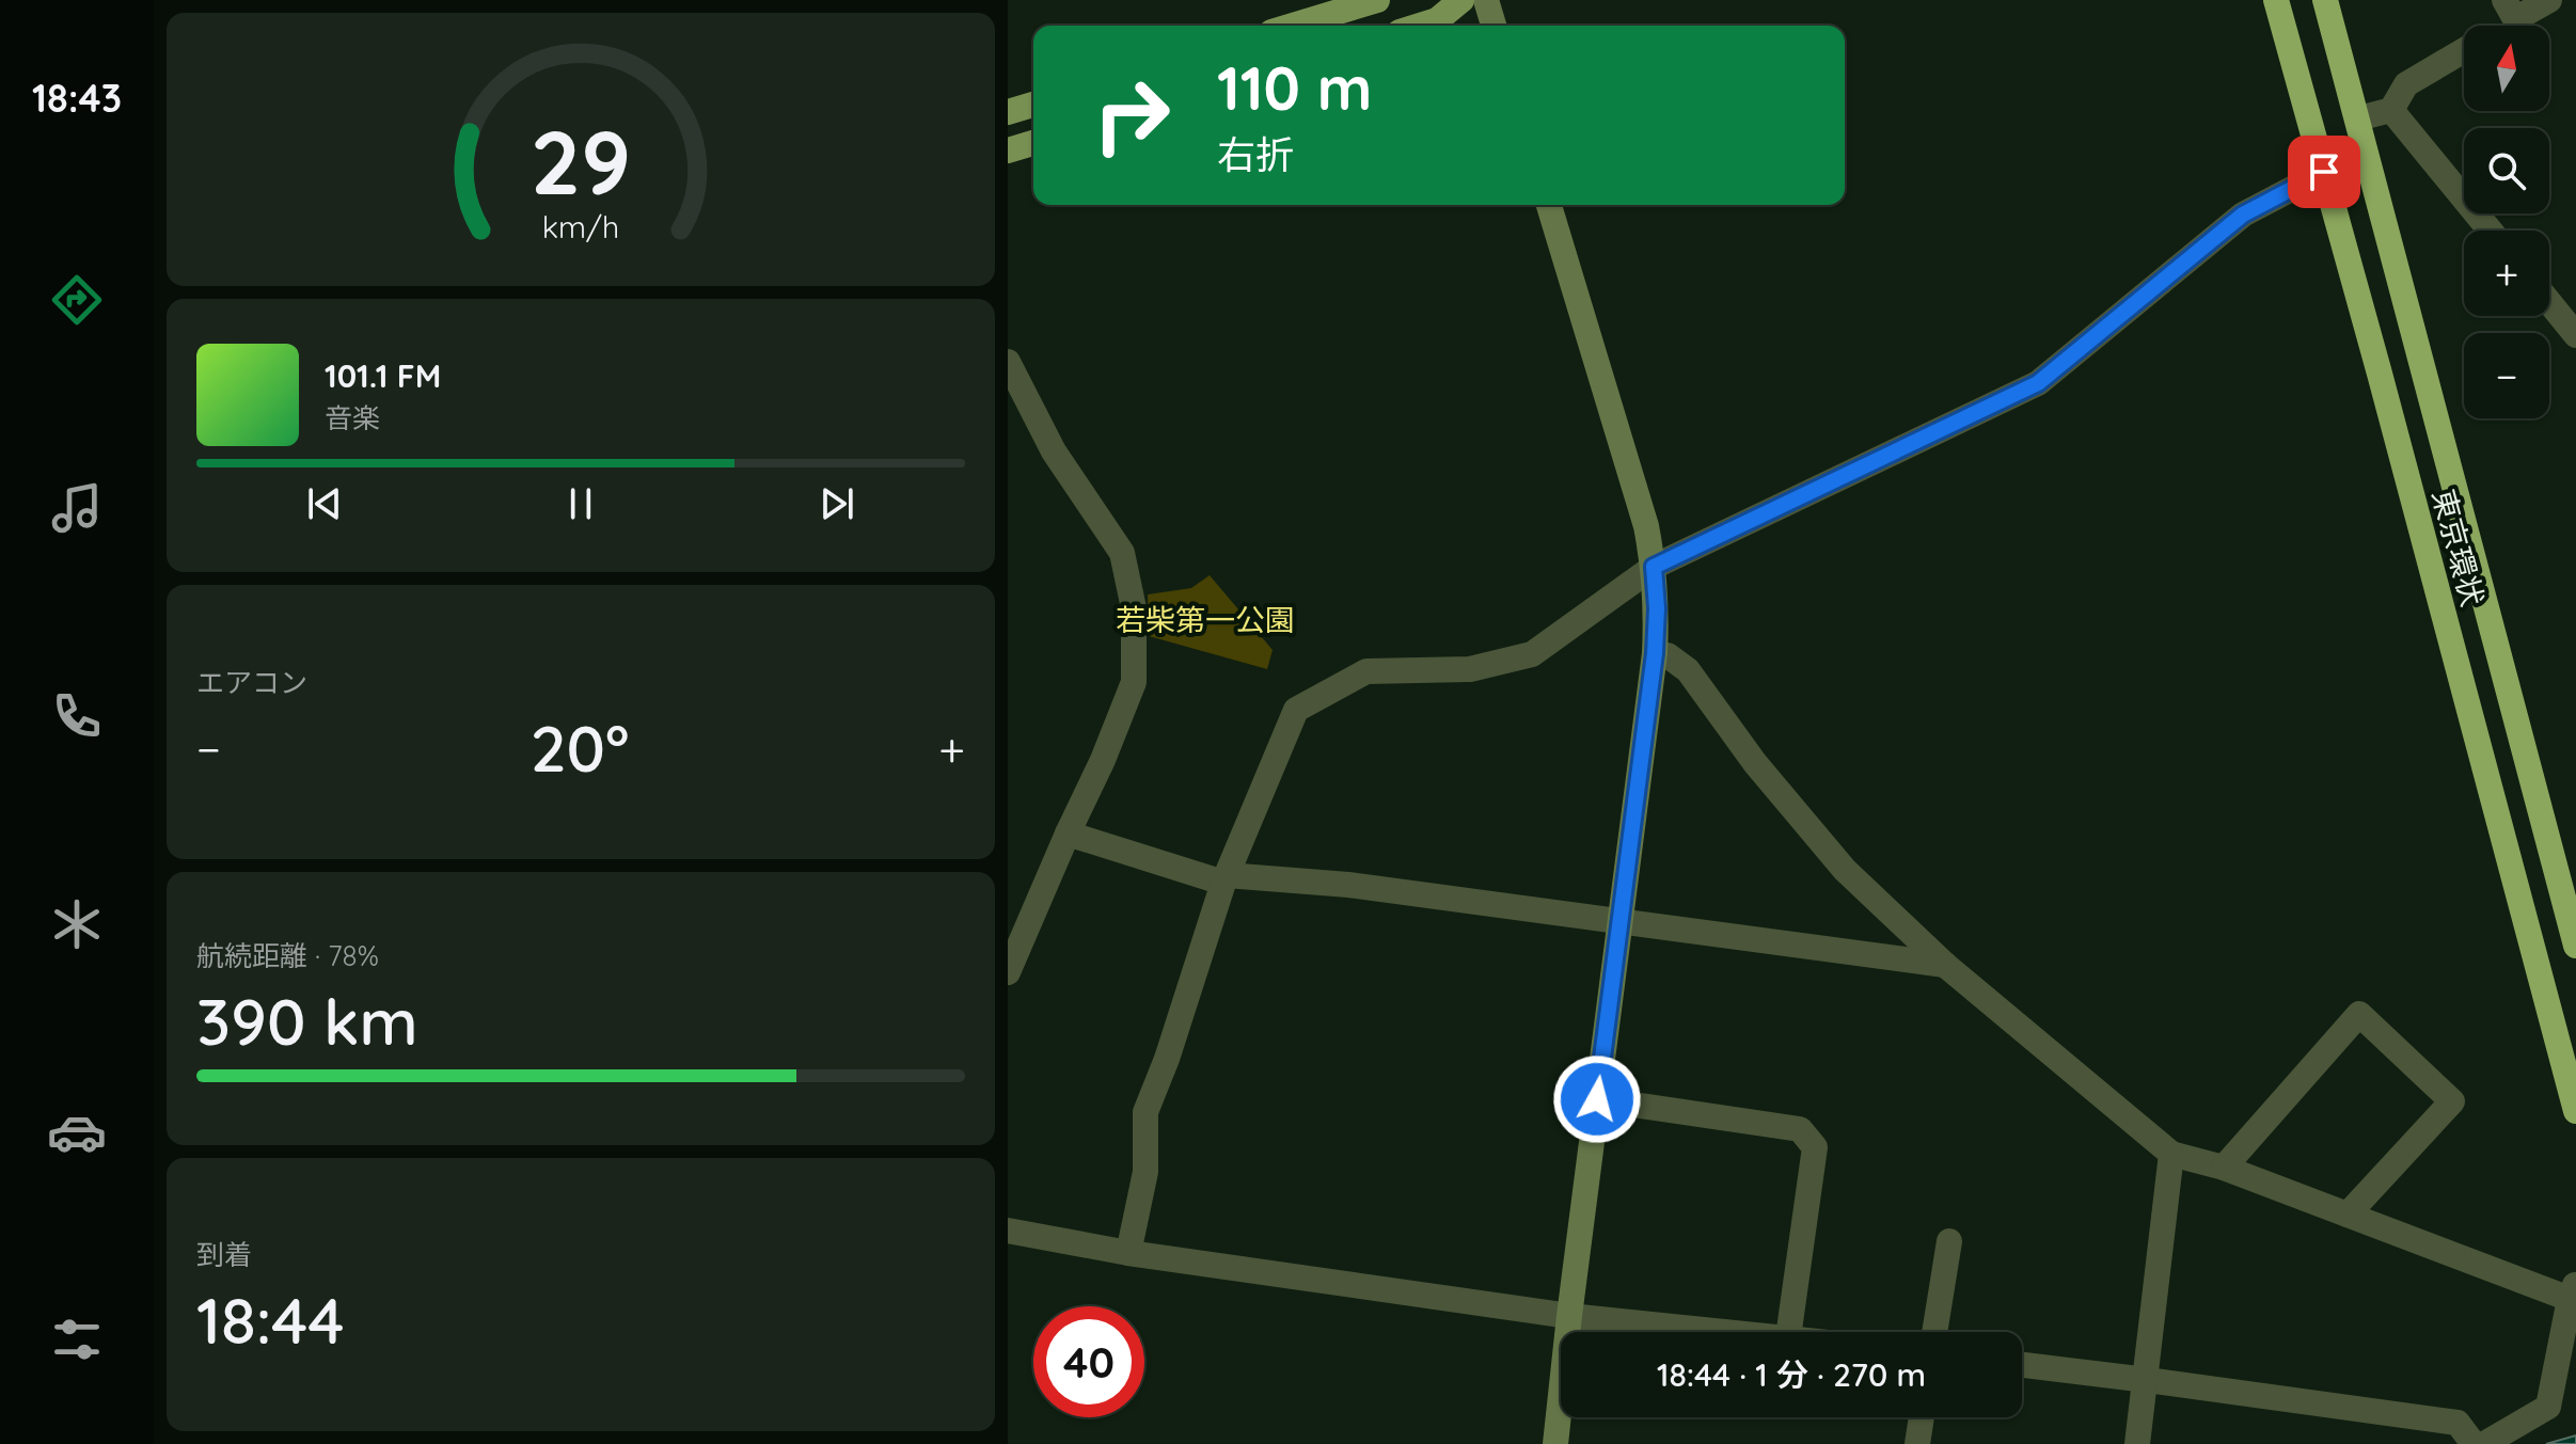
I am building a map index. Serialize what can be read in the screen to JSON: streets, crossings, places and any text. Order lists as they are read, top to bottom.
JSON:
{
  "streets": {
    "highway": ["東京環状"]
  },
  "parks": ["若柴第一公園"],
  "north": "top",
  "page": {
    "tabs": "18:43",
    "map_buttons": ["+", "−"],
    "turn": ["110 m", "右折"],
    "song": ["101.1 FM", "音楽"],
    "tile": [
      "エアコン",
      ["航続距離 · 78%", "390 km"],
      ["到着", "18:44"]
    ],
    "heat": ["−", "20°", "+"],
    "limit": "40",
    "trip": "18:44 · 1 分 · 270 m",
    "gauge": ["29", "km/h"]
  }
}
